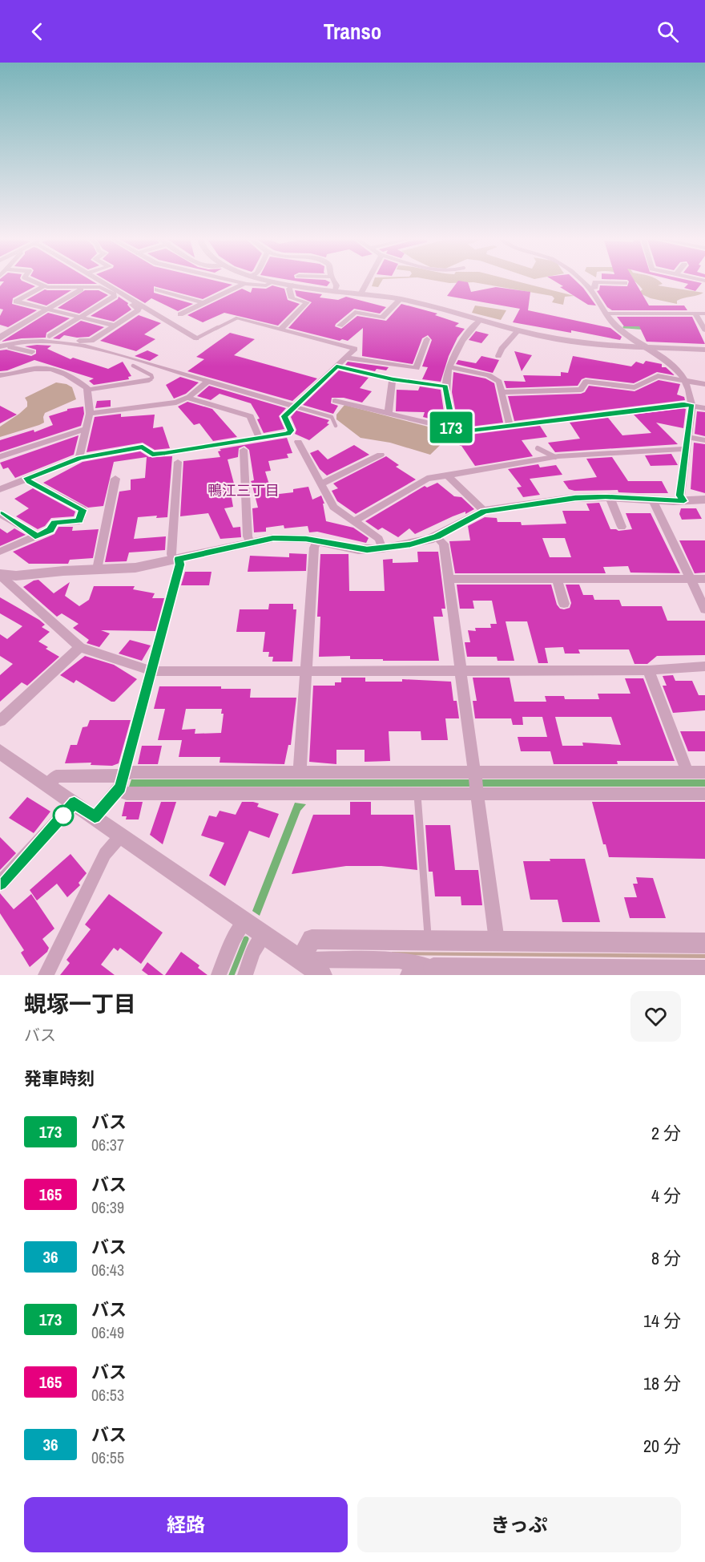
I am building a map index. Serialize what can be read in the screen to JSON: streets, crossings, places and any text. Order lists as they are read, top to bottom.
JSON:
{
  "districts": ["鴨江三丁目"],
  "lines": ["bus line 173"],
  "page": {
    "header": "Transo",
    "on_map": "173",
    "heading": [
      ["蜆塚一丁目", "バス"],
      "発車時刻"
    ],
    "list": [
      {
        "mark": "173",
        "name": "バス",
        "note": "06:37",
        "value": "2 分"
      },
      {
        "mark": "165",
        "name": "バス",
        "note": "06:39",
        "value": "4 分"
      },
      {
        "mark": "36",
        "name": "バス",
        "note": "06:43",
        "value": "8 分"
      },
      {
        "mark": "173",
        "name": "バス",
        "note": "06:49",
        "value": "14 分"
      },
      {
        "mark": "165",
        "name": "バス",
        "note": "06:53",
        "value": "18 分"
      },
      {
        "mark": "36",
        "name": "バス",
        "note": "06:55",
        "value": "20 分"
      }
    ],
    "buttons": ["経路", "きっぷ"]
  }
}
